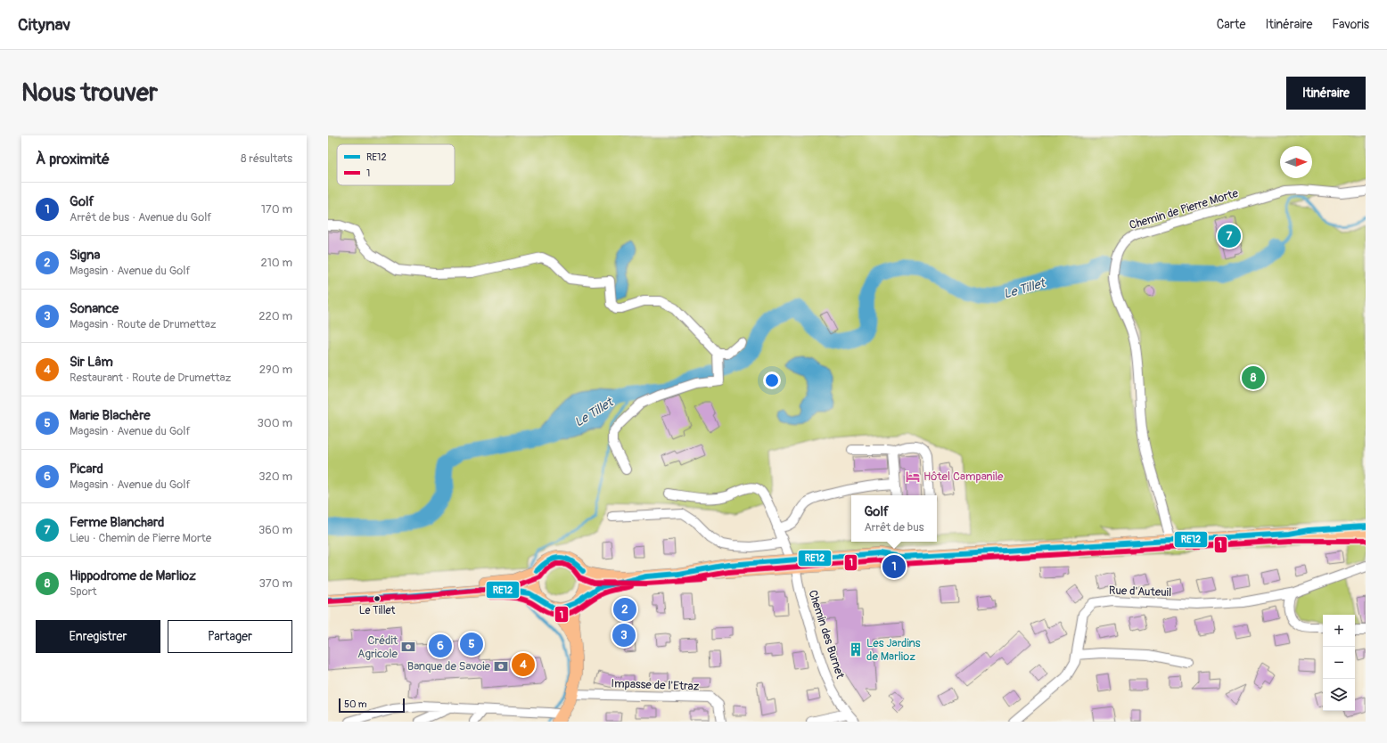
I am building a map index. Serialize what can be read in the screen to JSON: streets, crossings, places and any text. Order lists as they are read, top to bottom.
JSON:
{
  "streets": {
    "street": [
      "Chemin de Pierre Morte",
      "Rue d'Auteuil",
      "Chemin des Burnet",
      "Impasse de l'Etraz"
    ]
  },
  "water": ["Le Tillet"],
  "places": {
    "hotel": ["Hôtel Campanile"],
    "other": ["Le Tillet"],
    "bank": ["Crédit Agricole", "Banque de Savoie"],
    "building": ["Les Jardins de Marlioz"]
  },
  "lines": ["transit line RE12", "transit line 1"],
  "legend": ["RE12", "1"],
  "scale_bar": "50 m",
  "north": "right",
  "page": {
    "header": "Citynav",
    "nav": ["Carte", "Itinéraire", "Favoris"],
    "buttons": [
      "Itinéraire",
      ["Enregistrer", "Partager"]
    ],
    "title": "Nous trouver",
    "heading": ["À proximité", "8 résultats"],
    "list": [
      {
        "mark": "1",
        "name": "Golf",
        "note": "Arrêt de bus · Avenue du Golf",
        "value": "170 m"
      },
      {
        "mark": "2",
        "name": "Signa",
        "note": "Magasin · Avenue du Golf",
        "value": "210 m"
      },
      {
        "mark": "3",
        "name": "Sonance",
        "note": "Magasin · Route de Drumettaz",
        "value": "220 m"
      },
      {
        "mark": "4",
        "name": "Sir Lâm",
        "note": "Restaurant · Route de Drumettaz",
        "value": "290 m"
      },
      {
        "mark": "5",
        "name": "Marie Blachère",
        "note": "Magasin · Avenue du Golf",
        "value": "300 m"
      },
      {
        "mark": "6",
        "name": "Picard",
        "note": "Magasin · Avenue du Golf",
        "value": "320 m"
      },
      {
        "mark": "7",
        "name": "Ferme Blanchard",
        "note": "Lieu · Chemin de Pierre Morte",
        "value": "360 m"
      },
      {
        "mark": "8",
        "name": "Hippodrome de Marlioz",
        "note": "Sport",
        "value": "370 m"
      }
    ],
    "pins": [
      "7",
      "8",
      "1",
      "2",
      "3",
      "5",
      "6",
      "4"
    ],
    "popup": ["Golf", "Arrêt de bus"],
    "map_buttons": ["+", "−"],
    "scale": "50 m"
  }
}
